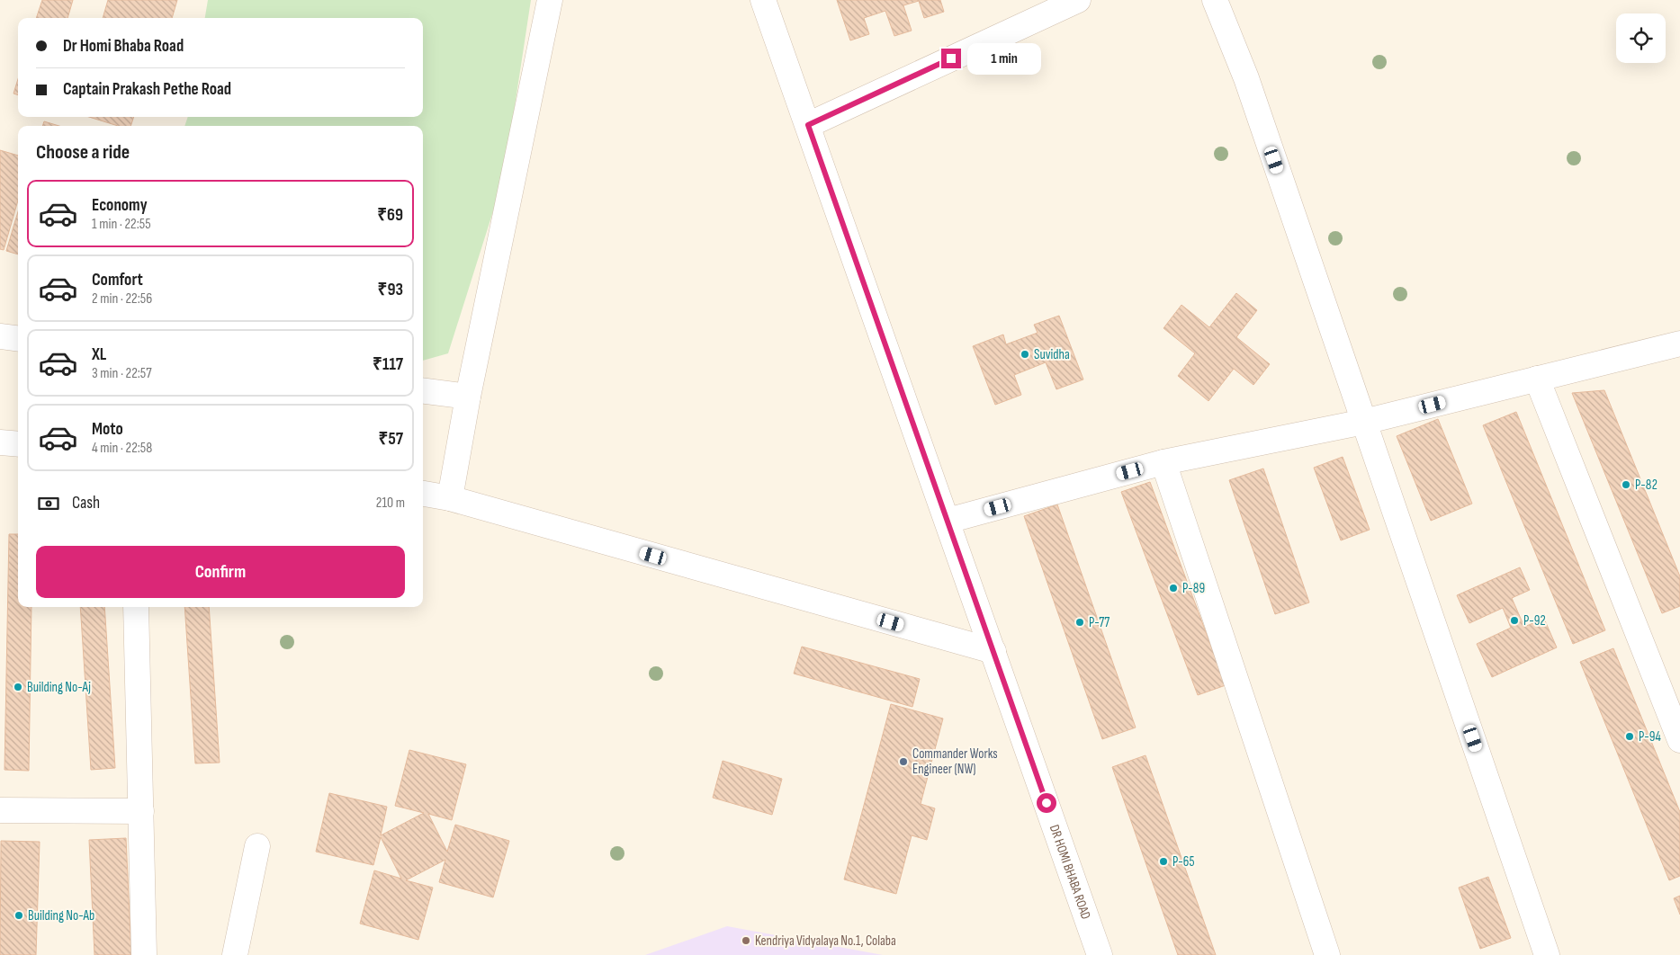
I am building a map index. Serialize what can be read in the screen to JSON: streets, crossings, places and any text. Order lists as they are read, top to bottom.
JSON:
{
  "streets": {
    "street": ["DR HOMI BHABA ROAD"]
  },
  "places": [
    "Suvidha",
    "P-82",
    "P-89",
    "P-92",
    "P-77",
    "Building No-Aj",
    "P-94",
    "Commander Works Engineer (NW)",
    "P-65",
    "Building No-Ab",
    "Kendriya Vidyalaya No.1, Colaba"
  ],
  "page": {
    "banner": ["Dr Homi Bhaba Road", "Captain Prakash Pethe Road"],
    "bubble": "1 min",
    "heading": "Choose a ride",
    "list": [
      {
        "name": "Economy",
        "note": "1 min · 22:55",
        "value": "₹69"
      },
      {
        "name": "Comfort",
        "note": "2 min · 22:56",
        "value": "₹93"
      },
      {
        "name": "XL",
        "note": "3 min · 22:57",
        "value": "₹117"
      },
      {
        "name": "Moto",
        "note": "4 min · 22:58",
        "value": "₹57"
      }
    ],
    "pay": ["Cash", "210 m"],
    "buttons": "Confirm"
  }
}
